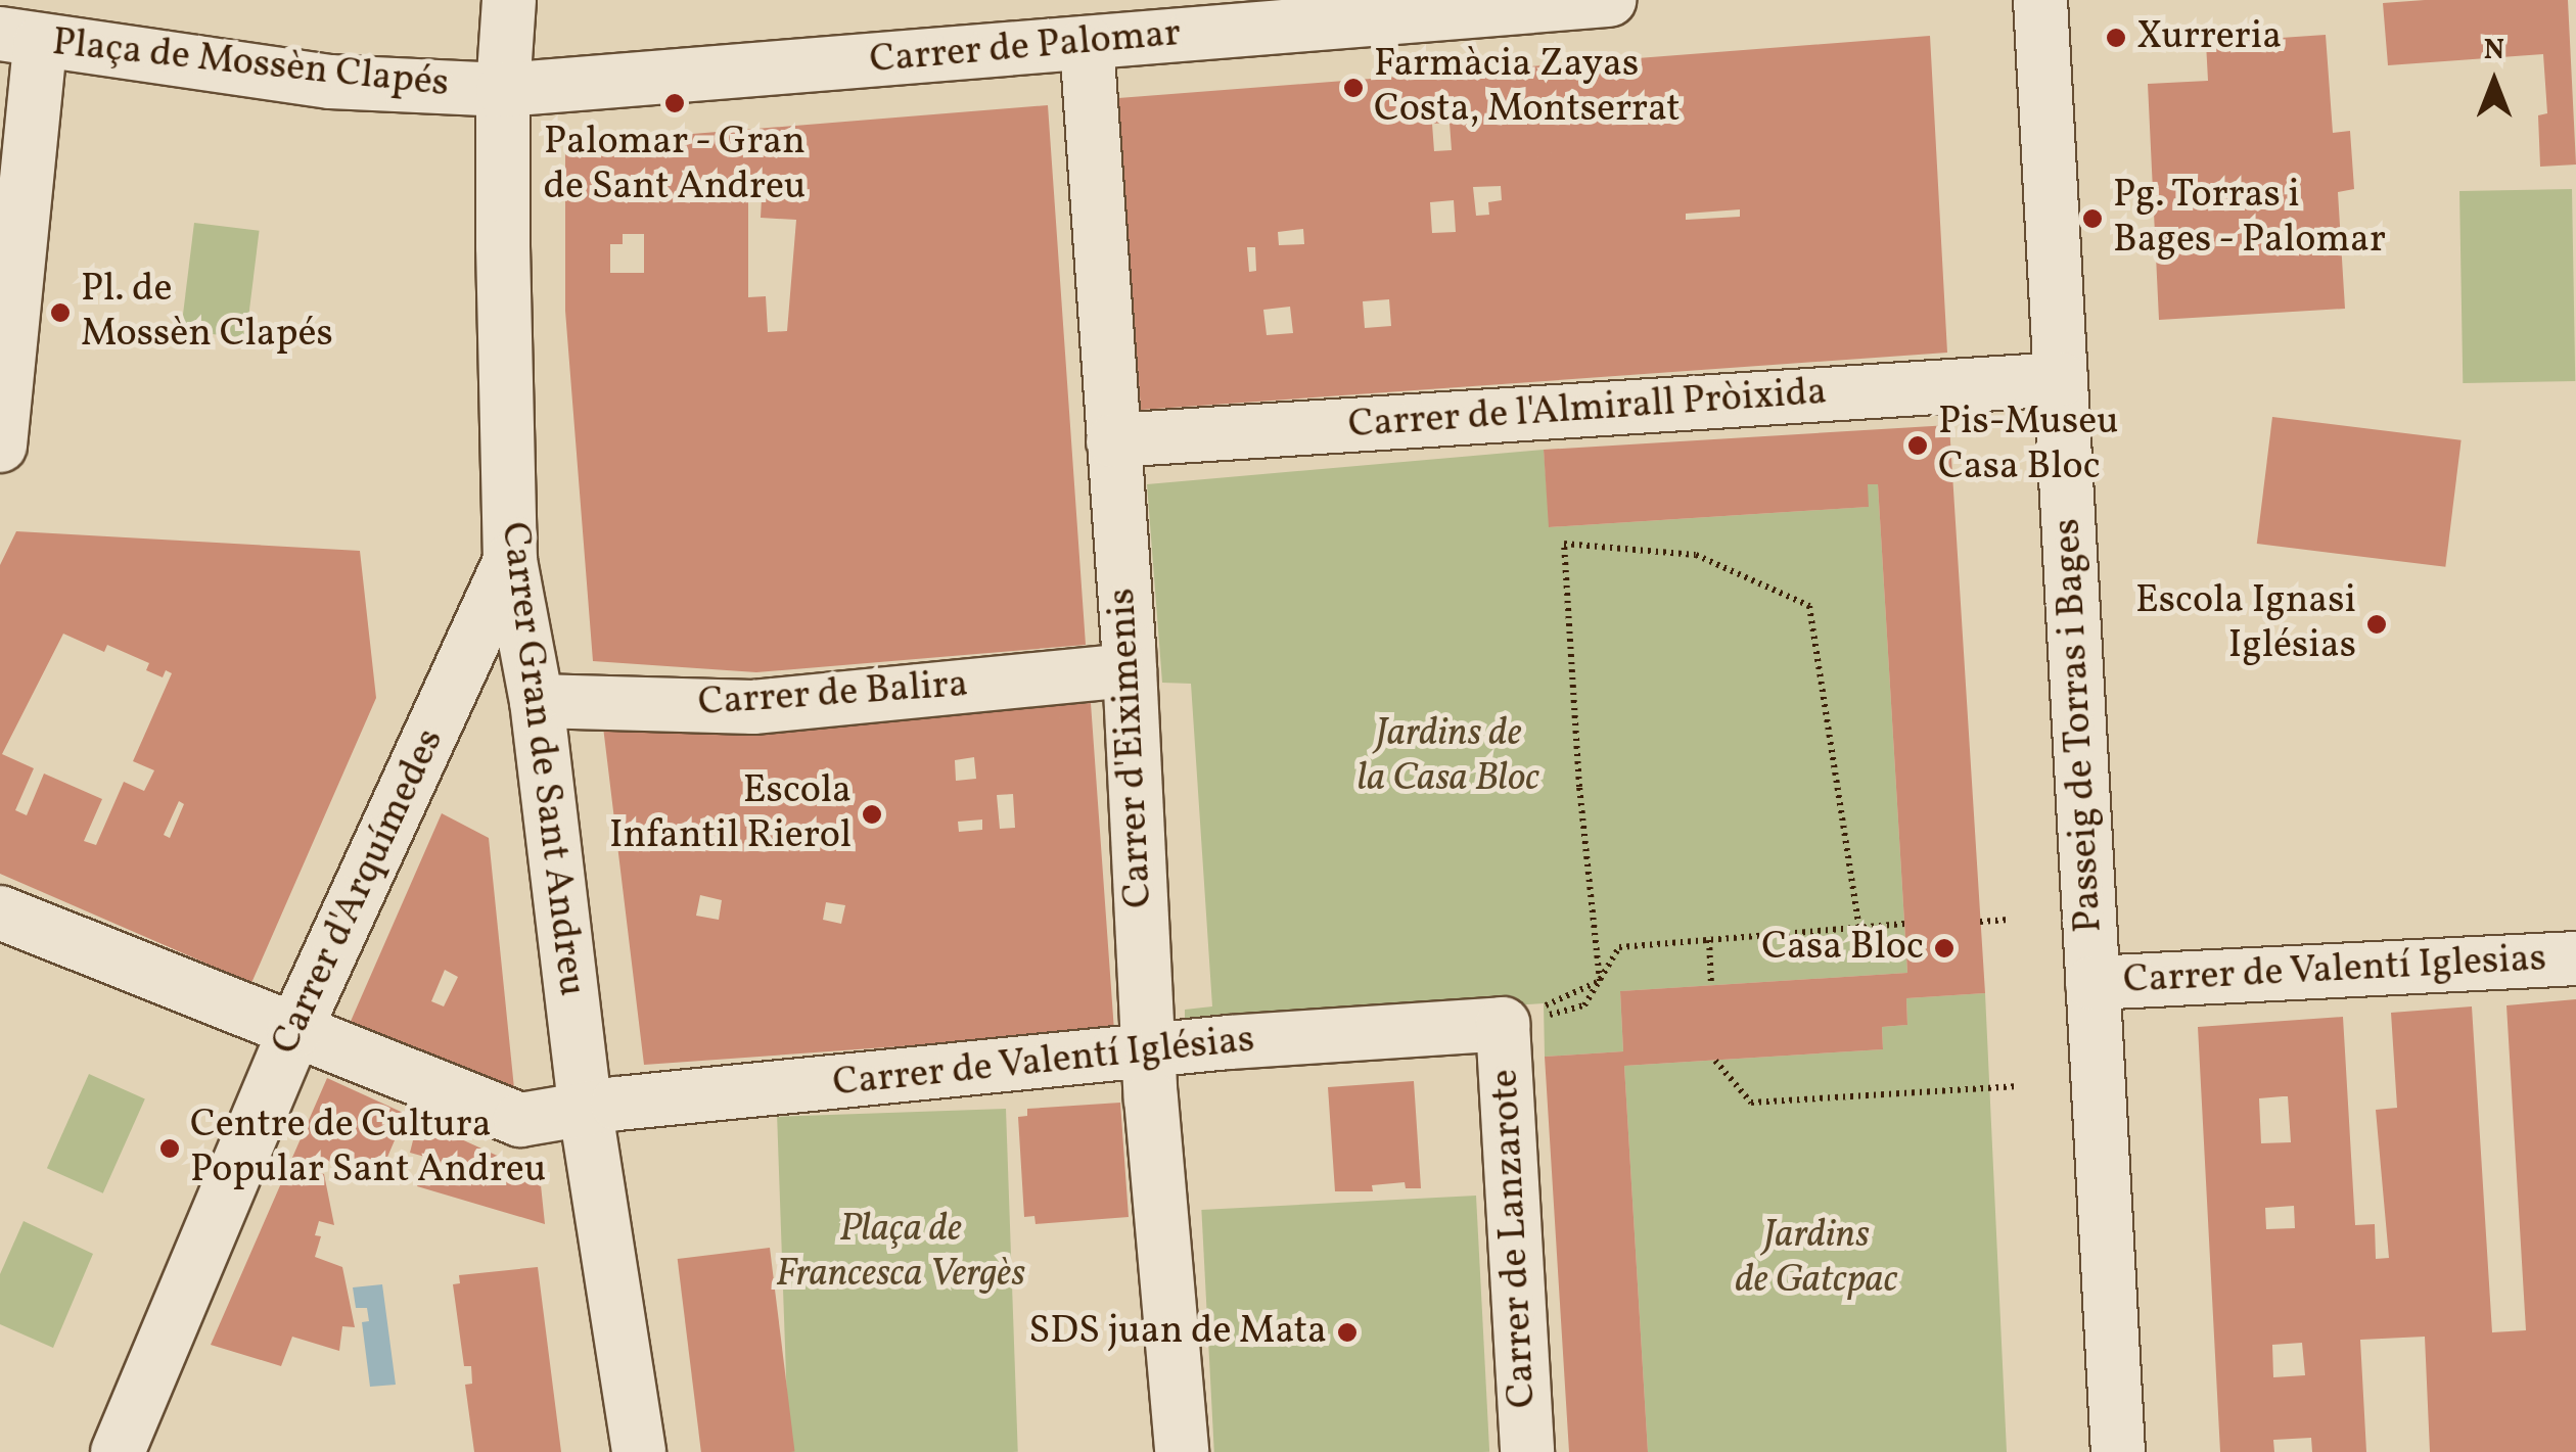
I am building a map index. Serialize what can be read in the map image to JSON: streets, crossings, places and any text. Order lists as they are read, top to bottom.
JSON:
{
  "streets": {
    "street": [
      "Carrer de Palomar",
      "Plaça de Mossèn Clapés",
      "Carrer de l'Almirall Pròixida",
      "Carrer de Balira",
      "Passeig de Torras i Bages",
      "Carrer d'Eiximenis",
      "Carrer Gran de Sant Andreu",
      "Carrer d'Arquímedes",
      "Carrer de Valentí Iglesias",
      "Carrer de Valentí Iglésias",
      "Carrer de Lanzarote"
    ]
  },
  "crossings": [
    ["Carrer de Palomar", "Plaça de Mossèn Clapés"],
    ["Carrer de Palomar", "Carrer d'Eiximenis"],
    ["Carrer de Palomar", "Carrer Gran de Sant Andreu"],
    ["Plaça de Mossèn Clapés", "Carrer Gran de Sant Andreu"],
    ["Carrer de l'Almirall Pròixida", "Passeig de Torras i Bages"],
    ["Carrer de l'Almirall Pròixida", "Carrer d'Eiximenis"],
    ["Carrer de Balira", "Carrer d'Eiximenis"],
    ["Carrer de Balira", "Carrer Gran de Sant Andreu"],
    ["Passeig de Torras i Bages", "Carrer de Valentí Iglesias"],
    ["Carrer d'Eiximenis", "Carrer de Valentí Iglésias"],
    ["Carrer Gran de Sant Andreu", "Carrer d'Arquímedes"],
    ["Carrer Gran de Sant Andreu", "Carrer de Valentí Iglésias"],
    ["Carrer d'Arquímedes", "Carrer de Valentí Iglésias"],
    ["Carrer de Valentí Iglésias", "Carrer de Lanzarote"]
  ],
  "parks": ["Jardins de la Casa Bloc", "Plaça de Francesca Vergès", "Jardins de Gatcpac"],
  "places": [
    "Xurreria",
    "Farmàcia Zayas Costa, Montserrat",
    "Palomar - Gran de Sant Andreu",
    "Pg. Torras i Bages - Palomar",
    "Pl. de Mossèn Clapés",
    "Pis-Museu Casa Bloc",
    "Escola Ignasi Iglésias",
    "Escola Infantil Rierol",
    "Casa Bloc",
    "Centre de Cultura Popular Sant Andreu",
    "SDS juan de Mata"
  ],
  "north": "top"
}
